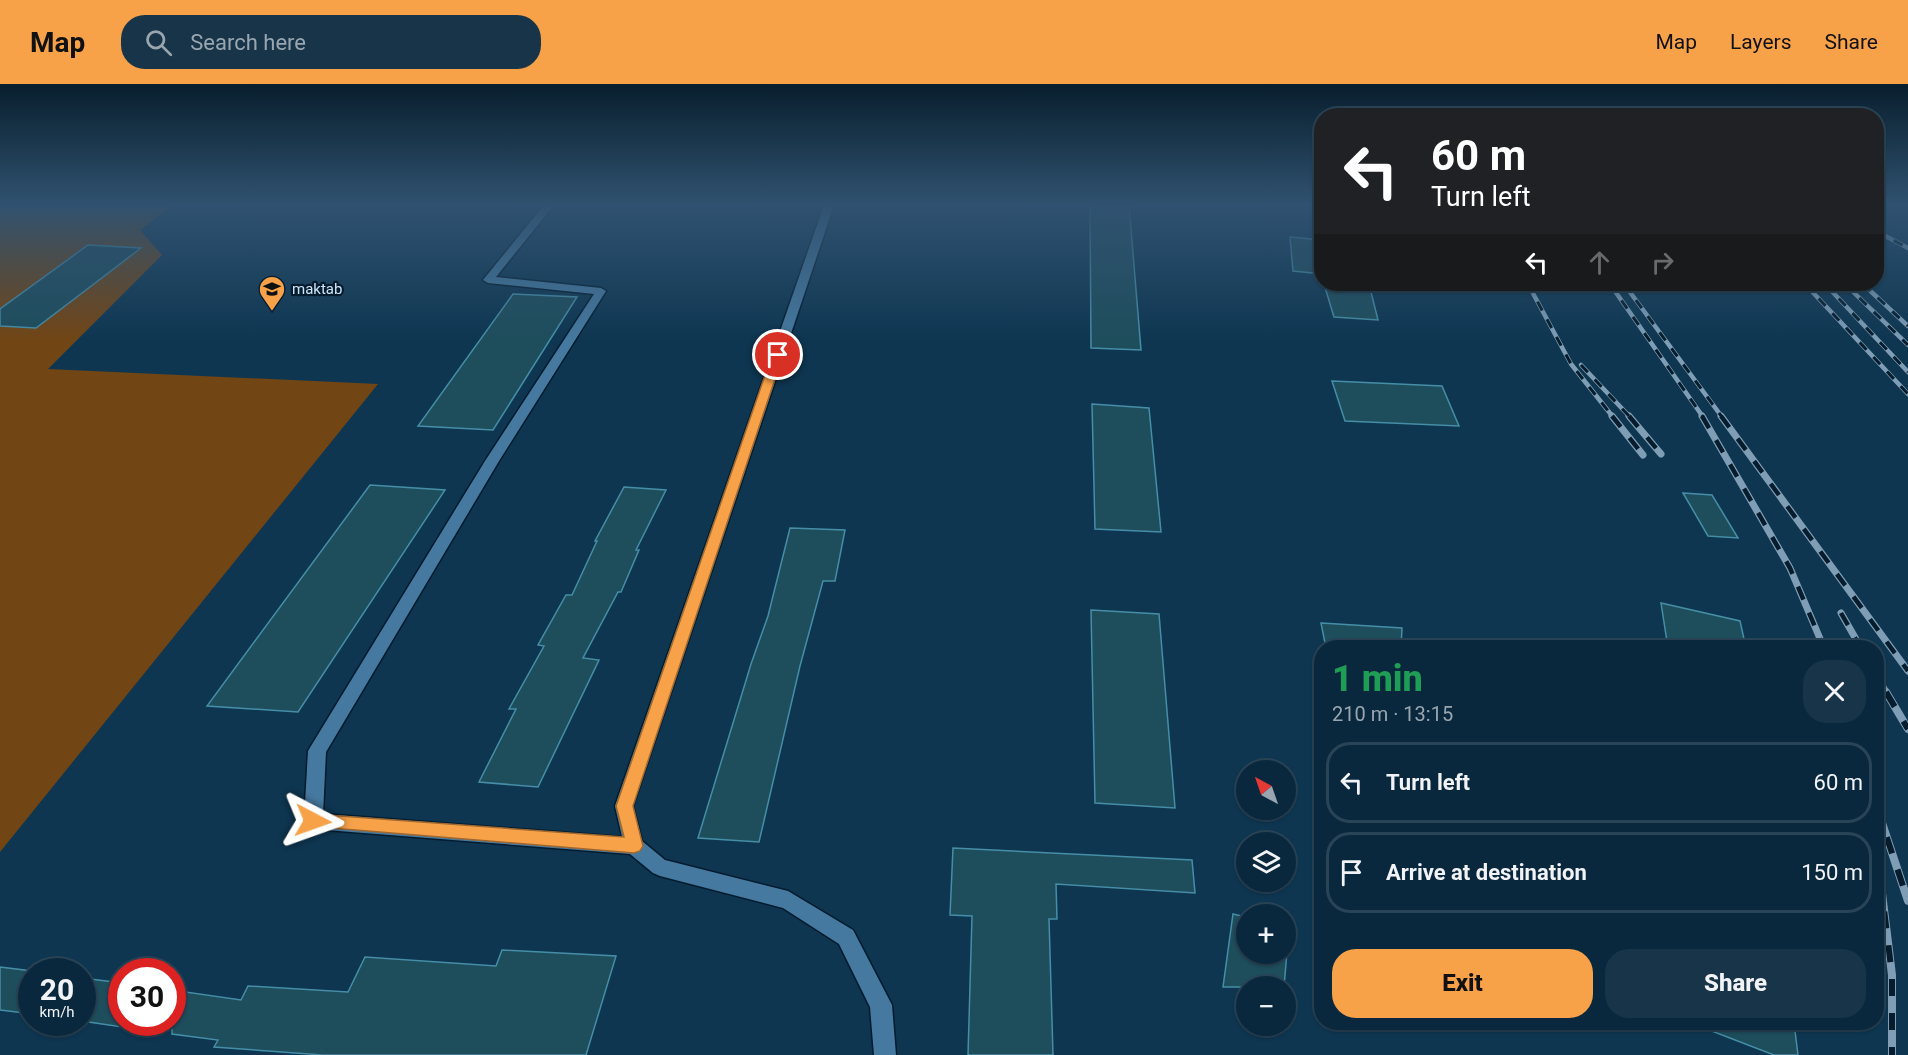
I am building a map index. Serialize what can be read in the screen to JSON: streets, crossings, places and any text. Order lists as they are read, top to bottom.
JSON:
{
  "places": {
    "school or university": ["maktab"]
  },
  "north": "top left",
  "page": {
    "header": "Map",
    "search": "Search here",
    "nav": ["Map", "Layers", "Share"],
    "turn": ["60 m", "Turn left"],
    "heading": ["1 min", "210 m · 13:15"],
    "list": [
      {
        "name": "Turn left",
        "value": "60 m"
      },
      {
        "name": "Arrive at destination",
        "value": "150 m"
      }
    ],
    "map_buttons": ["+", "−"],
    "buttons": ["Exit", "Share"],
    "speed": "20 km/h",
    "limit": "30"
  }
}
